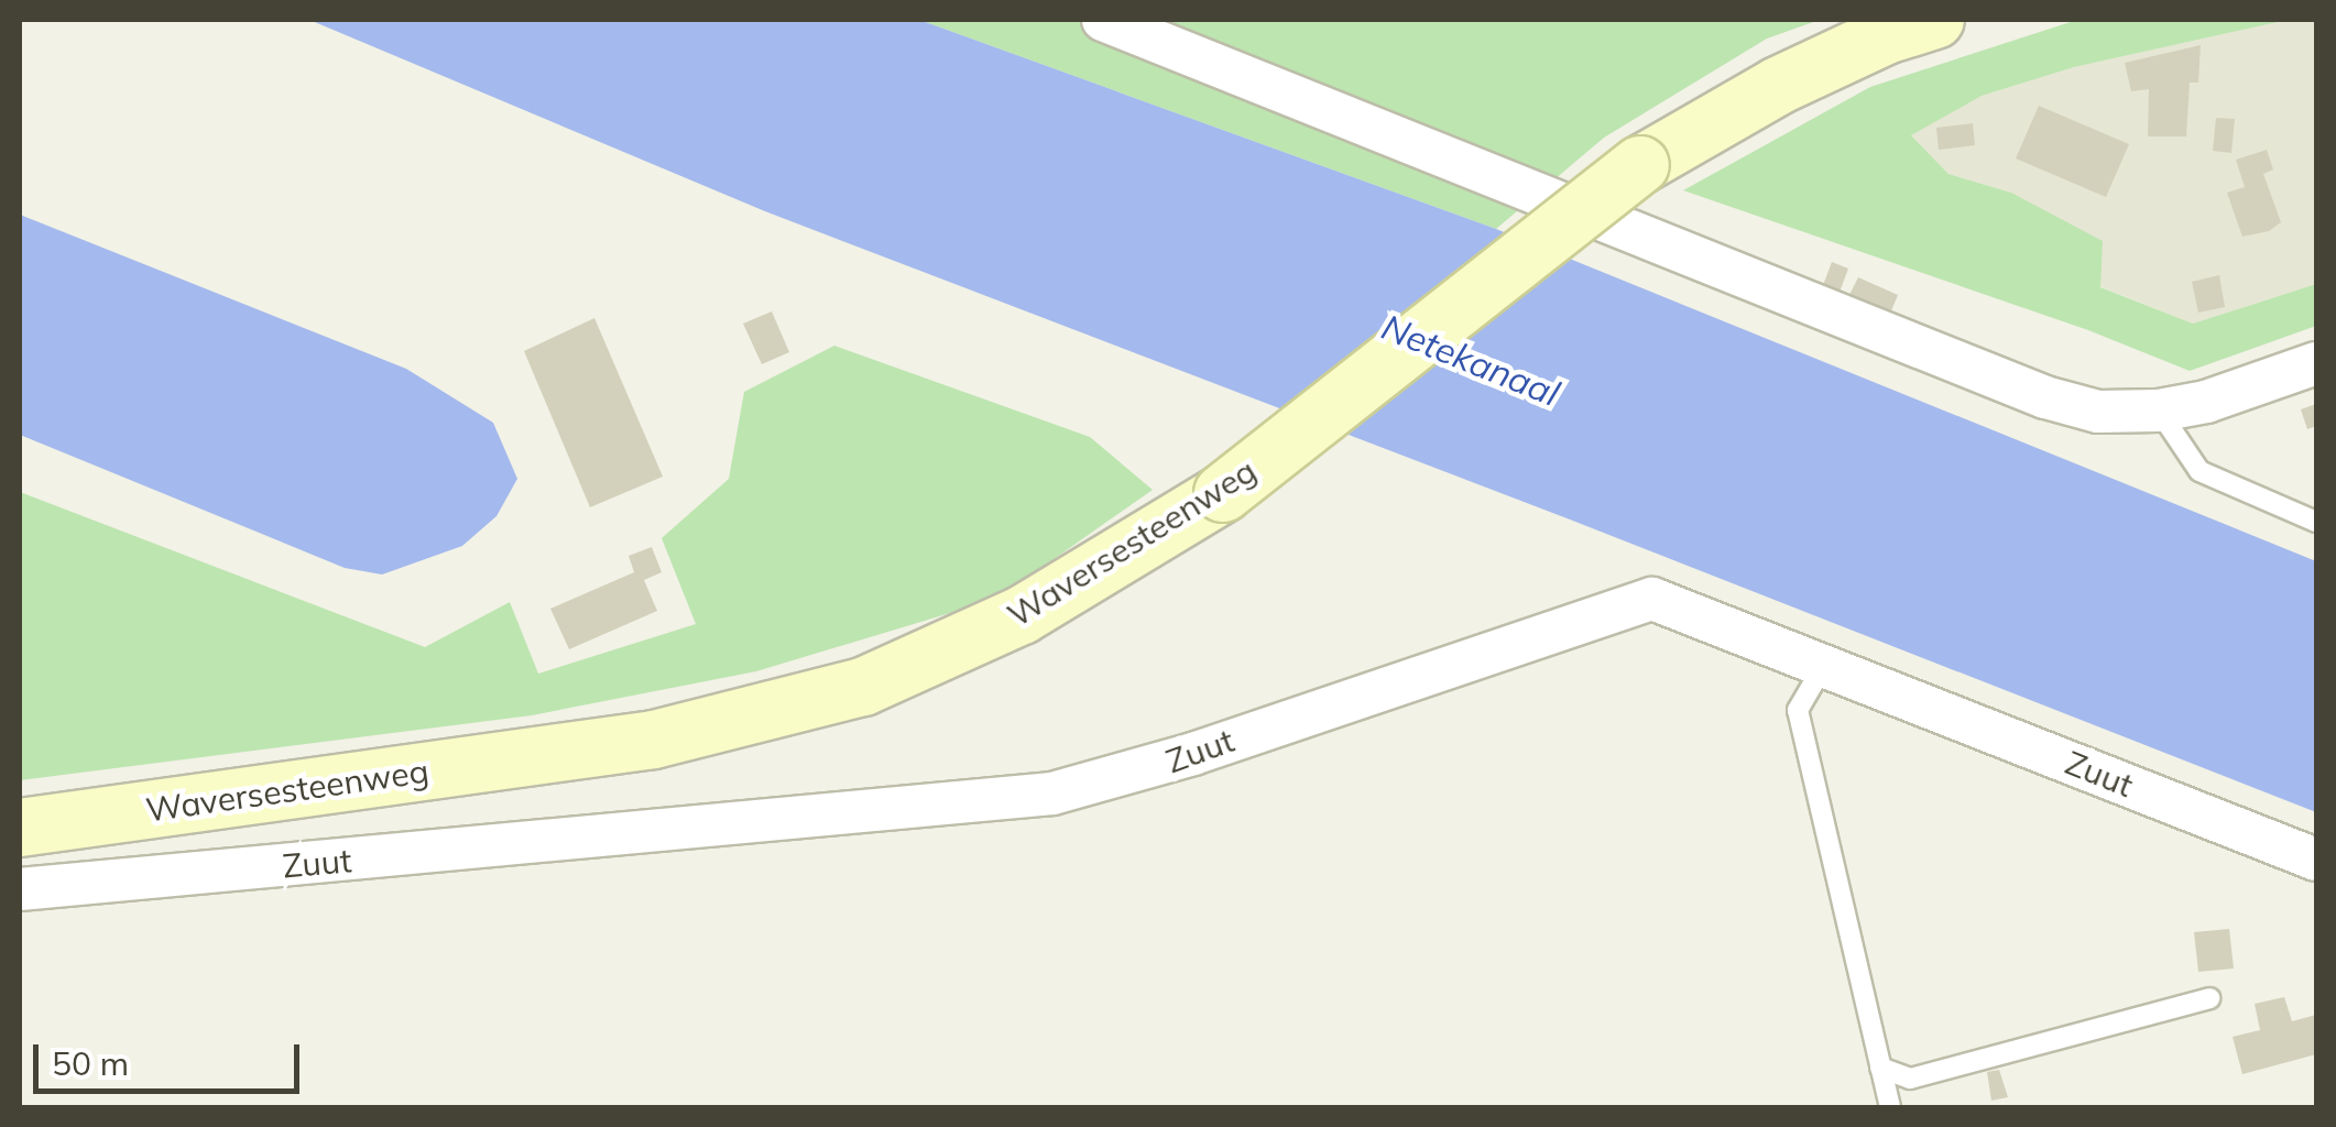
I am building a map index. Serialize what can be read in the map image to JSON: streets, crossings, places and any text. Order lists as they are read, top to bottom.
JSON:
{
  "streets": {
    "main road": ["Waversesteenweg"],
    "street": ["Zuut"]
  },
  "water": ["Netekanaal"],
  "scale_bar": "50 m"
}
